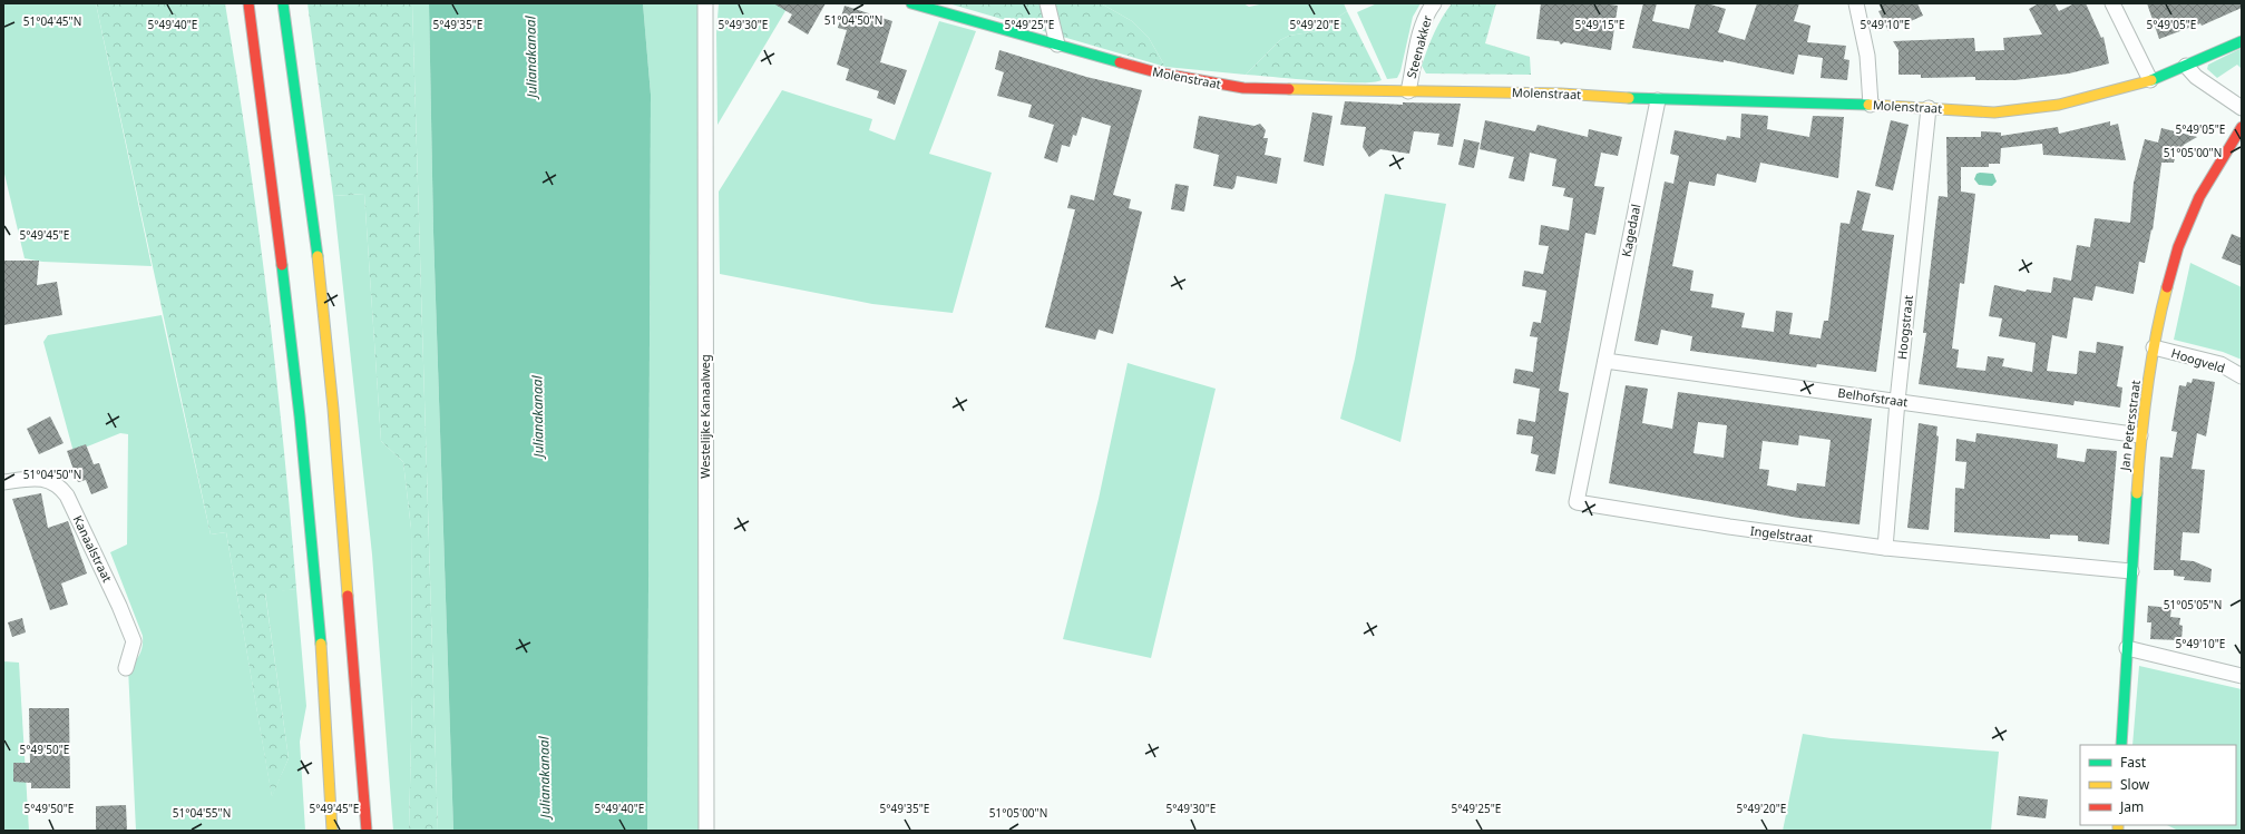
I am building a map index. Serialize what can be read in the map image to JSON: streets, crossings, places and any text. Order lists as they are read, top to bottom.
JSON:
{
  "streets": {
    "main road": ["Molenstraat", "Jan Petersstraat"],
    "street": [
      "Steenakker",
      "Kagedaal",
      "Hoogstraat",
      "Hoogveld",
      "Belhofstraat",
      "Westelijke Kanaalweg",
      "Ingelstraat",
      "Kanaalstraat"
    ]
  },
  "crossings": [
    ["Steenakker", "Molenstraat"],
    ["Molenstraat", "Kagedaal"],
    ["Molenstraat", "Hoogstraat"],
    ["Kagedaal", "Belhofstraat"],
    ["Kagedaal", "Ingelstraat"],
    ["Hoogstraat", "Belhofstraat"],
    ["Hoogstraat", "Ingelstraat"],
    ["Hoogveld", "Jan Petersstraat"],
    ["Belhofstraat", "Jan Petersstraat"],
    ["Belhofstraat", "Ingelstraat"],
    ["Jan Petersstraat", "Ingelstraat"]
  ],
  "water": ["Julianakanaal"],
  "legend": ["Fast", "Slow", "Jam"],
  "coordinates": [
    "51°04'50\"N",
    "51°04'45\"N",
    "5°49'05\"E",
    "5°49'40\"E",
    "5°49'35\"E",
    "5°49'30\"E",
    "5°49'25\"E",
    "5°49'20\"E",
    "5°49'15\"E",
    "5°49'10\"E",
    "51°05'00\"N",
    "5°49'45\"E",
    "51°05'05\"N",
    "5°49'50\"E",
    "51°04'55\"N"
  ]
}
